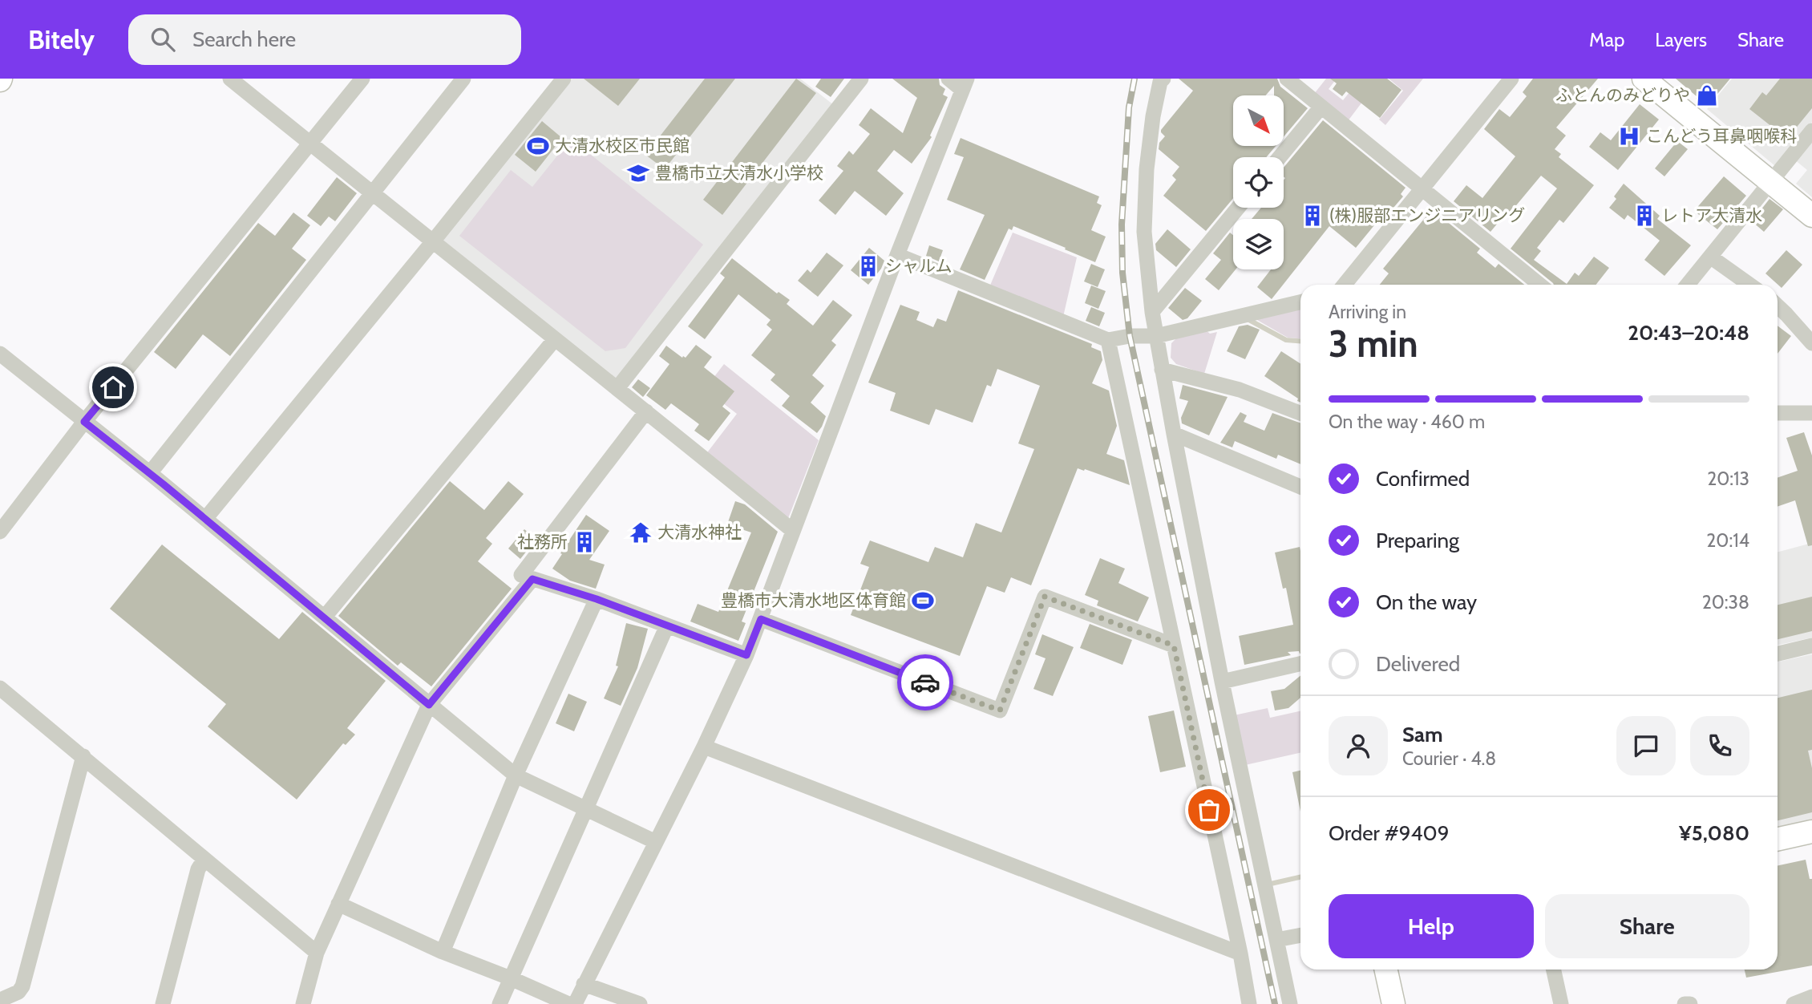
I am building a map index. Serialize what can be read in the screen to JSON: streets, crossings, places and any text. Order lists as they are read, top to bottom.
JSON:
{
  "places": {
    "shop": ["ふとんのみどりや"],
    "hospital": ["こんどう耳鼻咽喉科"],
    "sports": ["大清水校区市民館", "豊橋市大清水地区体育館"],
    "school or university": ["豊橋市立大清水小学校"],
    "building": [
      "(株)服部エンジニアリング",
      "レトア大清水",
      "シャルム",
      "社務所"
    ],
    "temple": ["大清水神社"]
  },
  "north": "bottom right",
  "page": {
    "header": "Bitely",
    "search": "Search here",
    "nav": ["Map", "Layers", "Share"],
    "heading": ["3 min", "Arriving in", "20:43–20:48"],
    "panel": [
      "Sam",
      "Courier · 4.8",
      "Order #9409",
      "¥5,080"
    ],
    "bar": "On the way · 460 m",
    "list": [
      ["Confirmed", "20:13"],
      ["Preparing", "20:14"],
      ["On the way", "20:38"],
      "Delivered"
    ],
    "buttons": ["Help", "Share"]
  }
}
